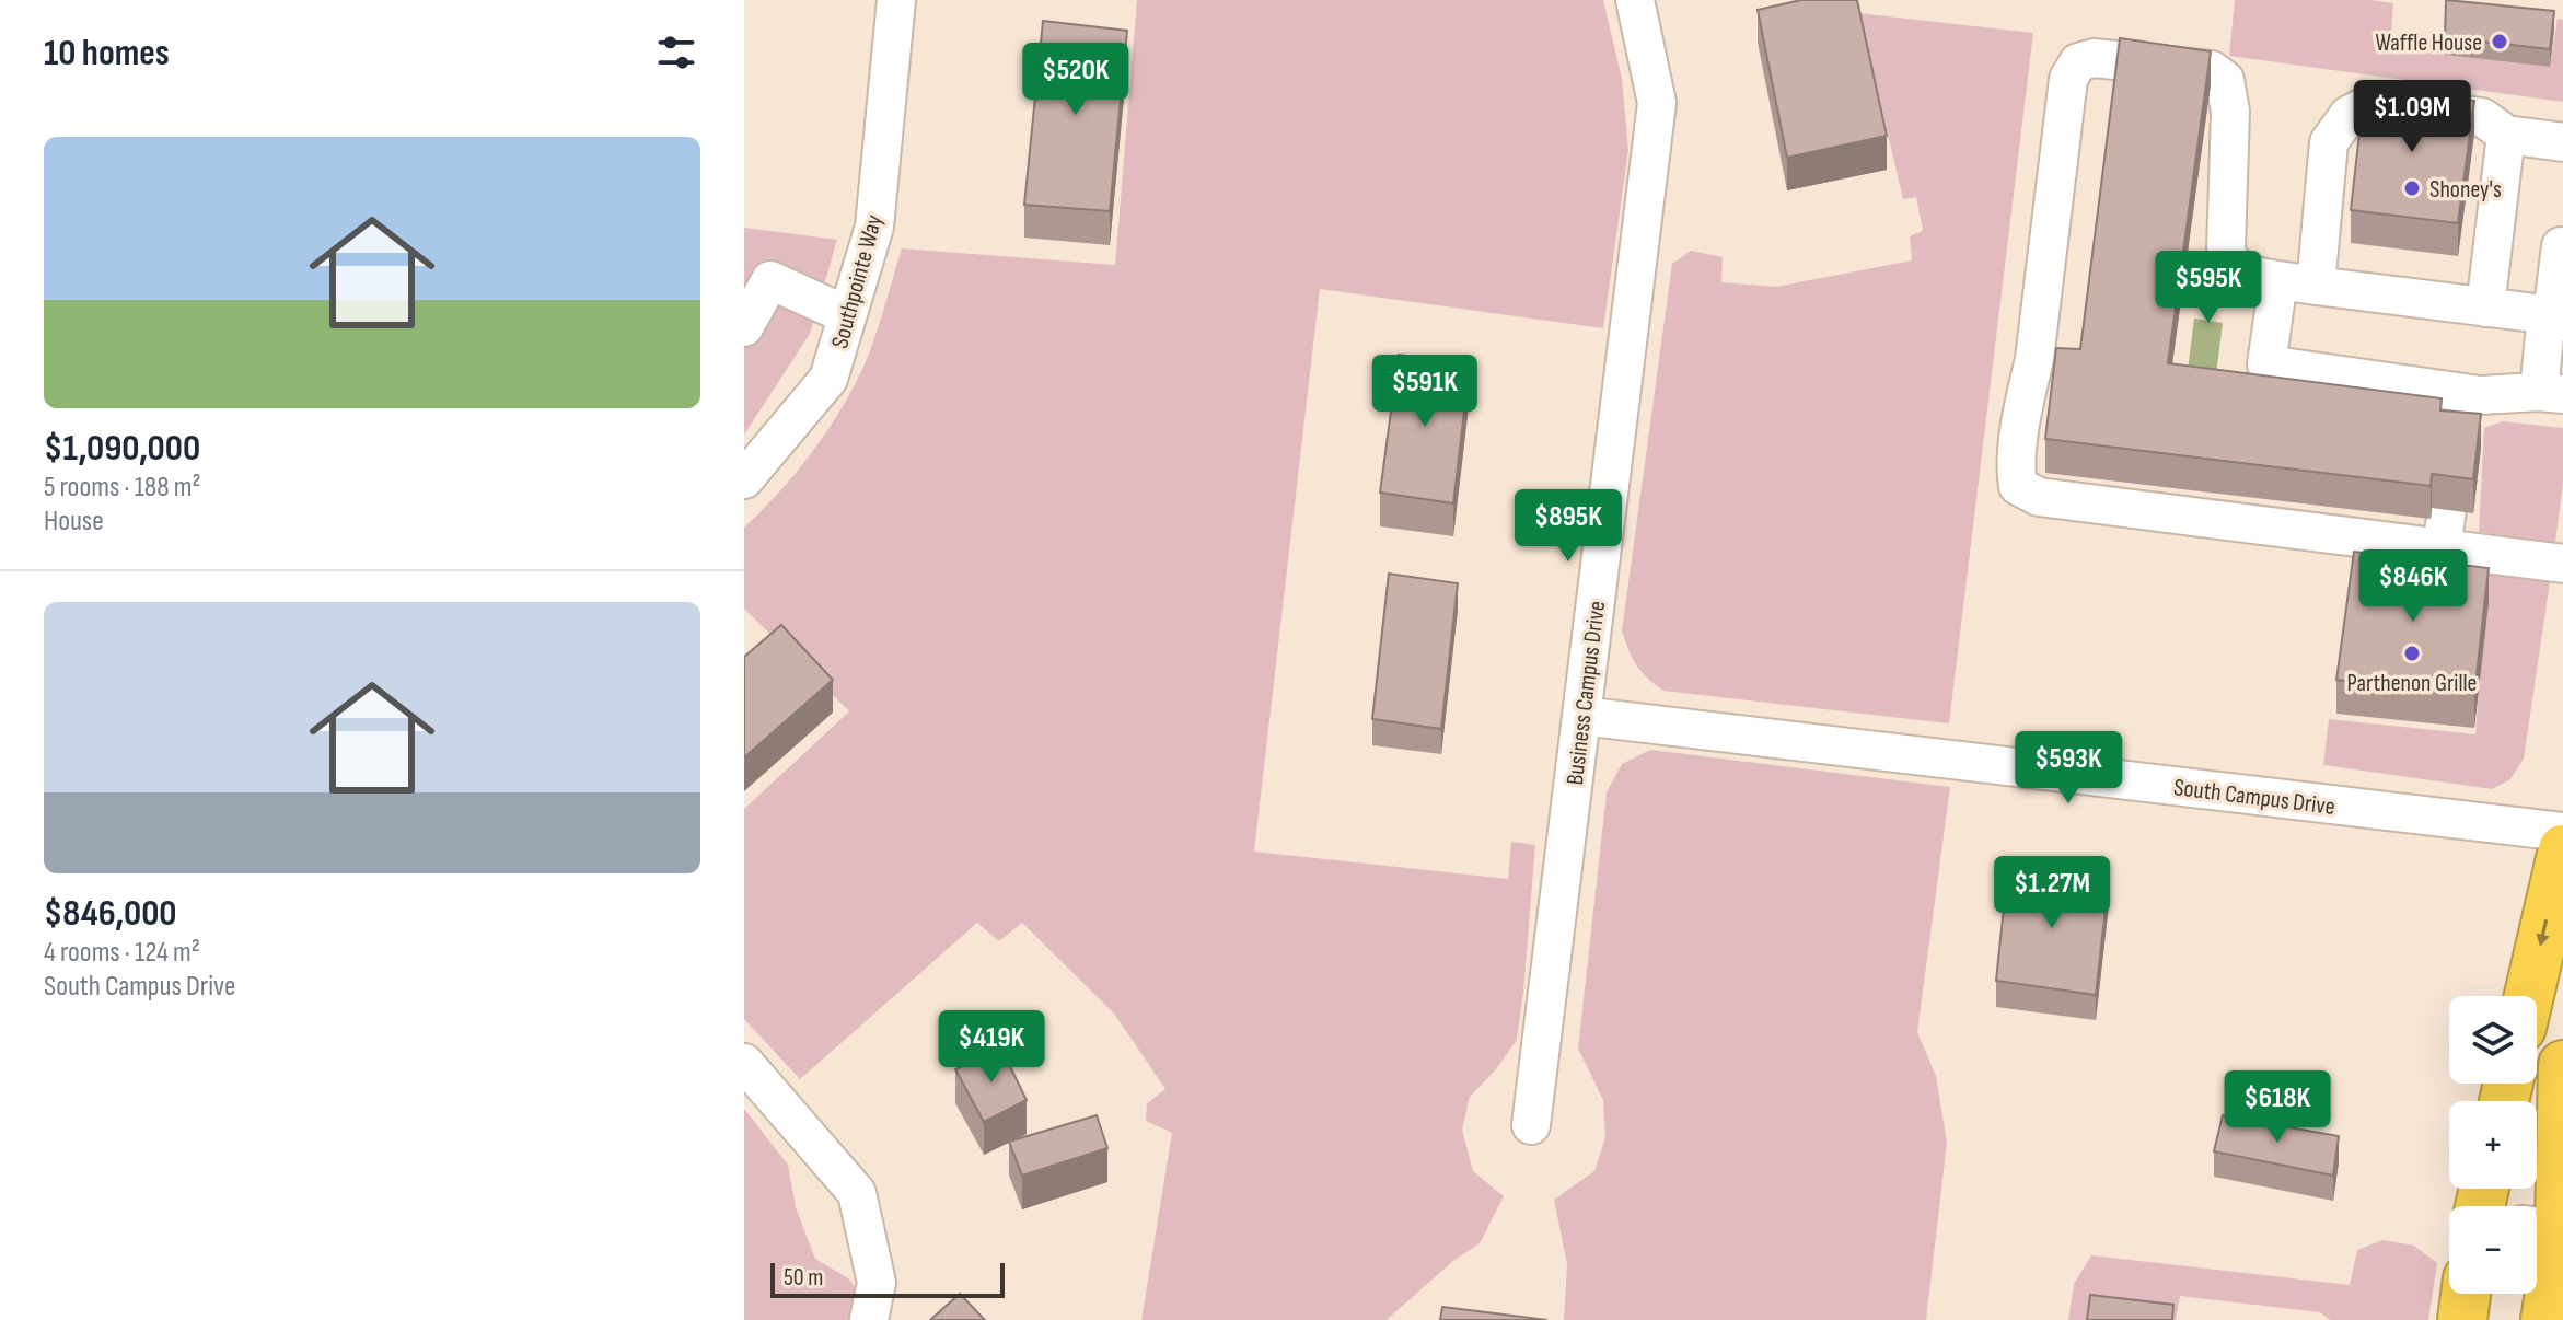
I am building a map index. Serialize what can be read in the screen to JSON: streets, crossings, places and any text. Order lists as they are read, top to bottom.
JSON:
{
  "streets": {
    "street": ["Southpointe Way", "Business Campus Drive", "South Campus Drive"]
  },
  "crossings": [
    ["Business Campus Drive", "South Campus Drive"]
  ],
  "places": ["Waffle House", "Shoney's", "Parthenon Grille"],
  "scale_bar": "50 m",
  "page": {
    "heading": "10 homes",
    "price": [
      "$520K",
      "$1.09M",
      "$595K",
      "$591K",
      "$895K",
      "$846K",
      "$593K",
      "$1.27M",
      "$419K",
      "$618K"
    ],
    "list": [
      {
        "name": "$1,090,000",
        "note": "5 rooms · 188 m² · House"
      },
      {
        "name": "$846,000",
        "note": "4 rooms · 124 m² · South Campus Drive"
      }
    ],
    "map_buttons": ["+", "−"],
    "scale": "50 m"
  }
}
